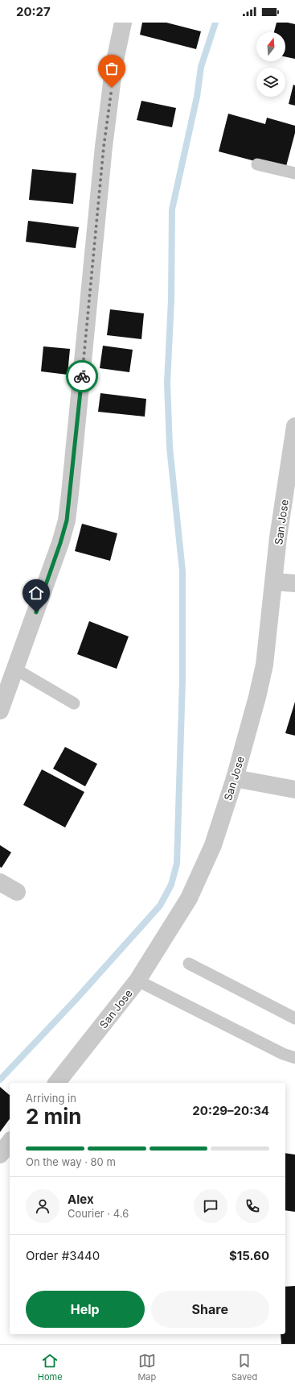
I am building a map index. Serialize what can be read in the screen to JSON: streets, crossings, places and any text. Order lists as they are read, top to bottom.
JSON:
{
  "streets": {
    "street": ["San Jose"]
  },
  "north": "top",
  "page": {
    "status": "20:27",
    "heading": ["2 min", "Arriving in", "20:29–20:34"],
    "panel": [
      "Alex",
      "Courier · 4.6",
      "Order #3440",
      "$15.60"
    ],
    "bar": "On the way · 80 m",
    "buttons": ["Help", "Share"],
    "tabs": ["Home", "Map", "Saved"]
  }
}
